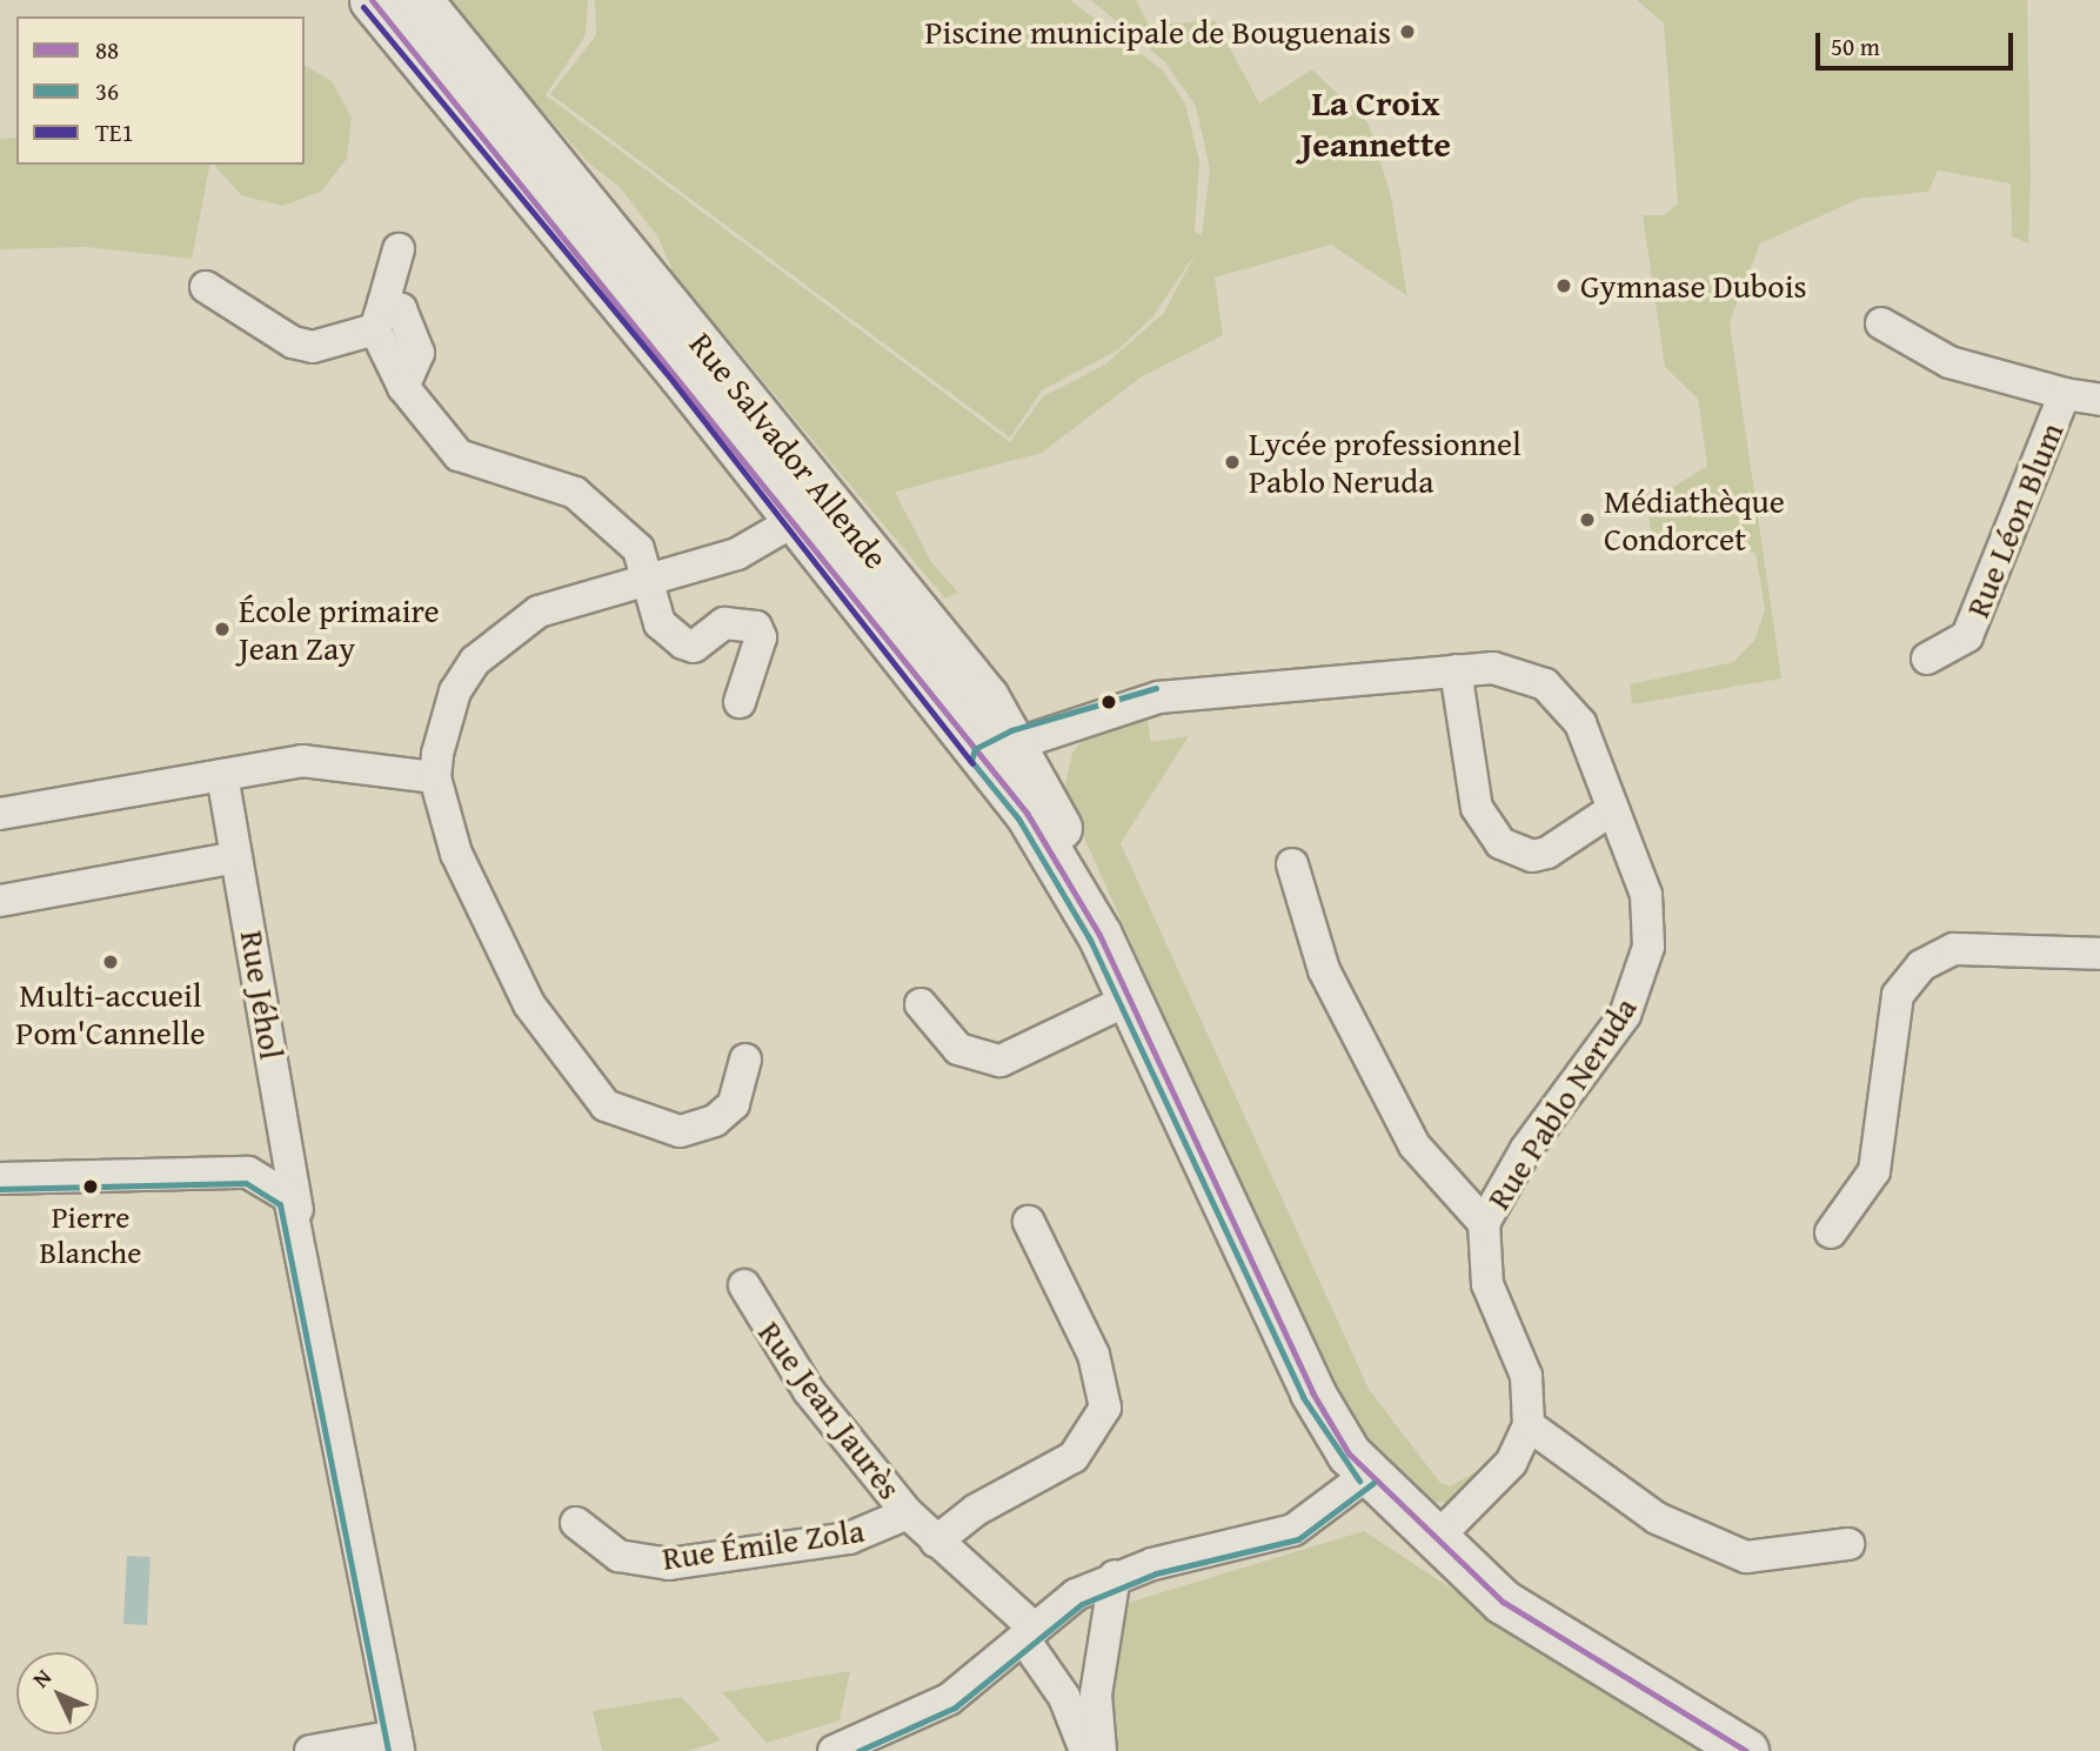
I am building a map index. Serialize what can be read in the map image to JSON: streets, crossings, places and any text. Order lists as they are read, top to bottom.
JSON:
{
  "streets": {
    "street": [
      "Rue Salvador Allende",
      "Rue Léon Blum",
      "Rue Jéhol",
      "Rue Pablo Neruda",
      "Rue Jean Jaurès",
      "Rue Émile Zola"
    ]
  },
  "crossings": [
    ["Rue Salvador Allende", "Rue Pablo Neruda"],
    ["Rue Jean Jaurès", "Rue Émile Zola"]
  ],
  "districts": ["La Croix Jeannette"],
  "places": [
    "Piscine municipale de Bouguenais",
    "Gymnase Dubois",
    "Lycée professionnel Pablo Neruda",
    "Médiathèque Condorcet",
    "École primaire Jean Zay",
    "Multi-accueil Pom'Cannelle",
    "Pierre Blanche"
  ],
  "lines": ["transit line 88", "transit line TE1", "transit line 36"],
  "legend": ["88", "36", "TE1"],
  "scale_bar": "50 m",
  "north": "top left"
}
